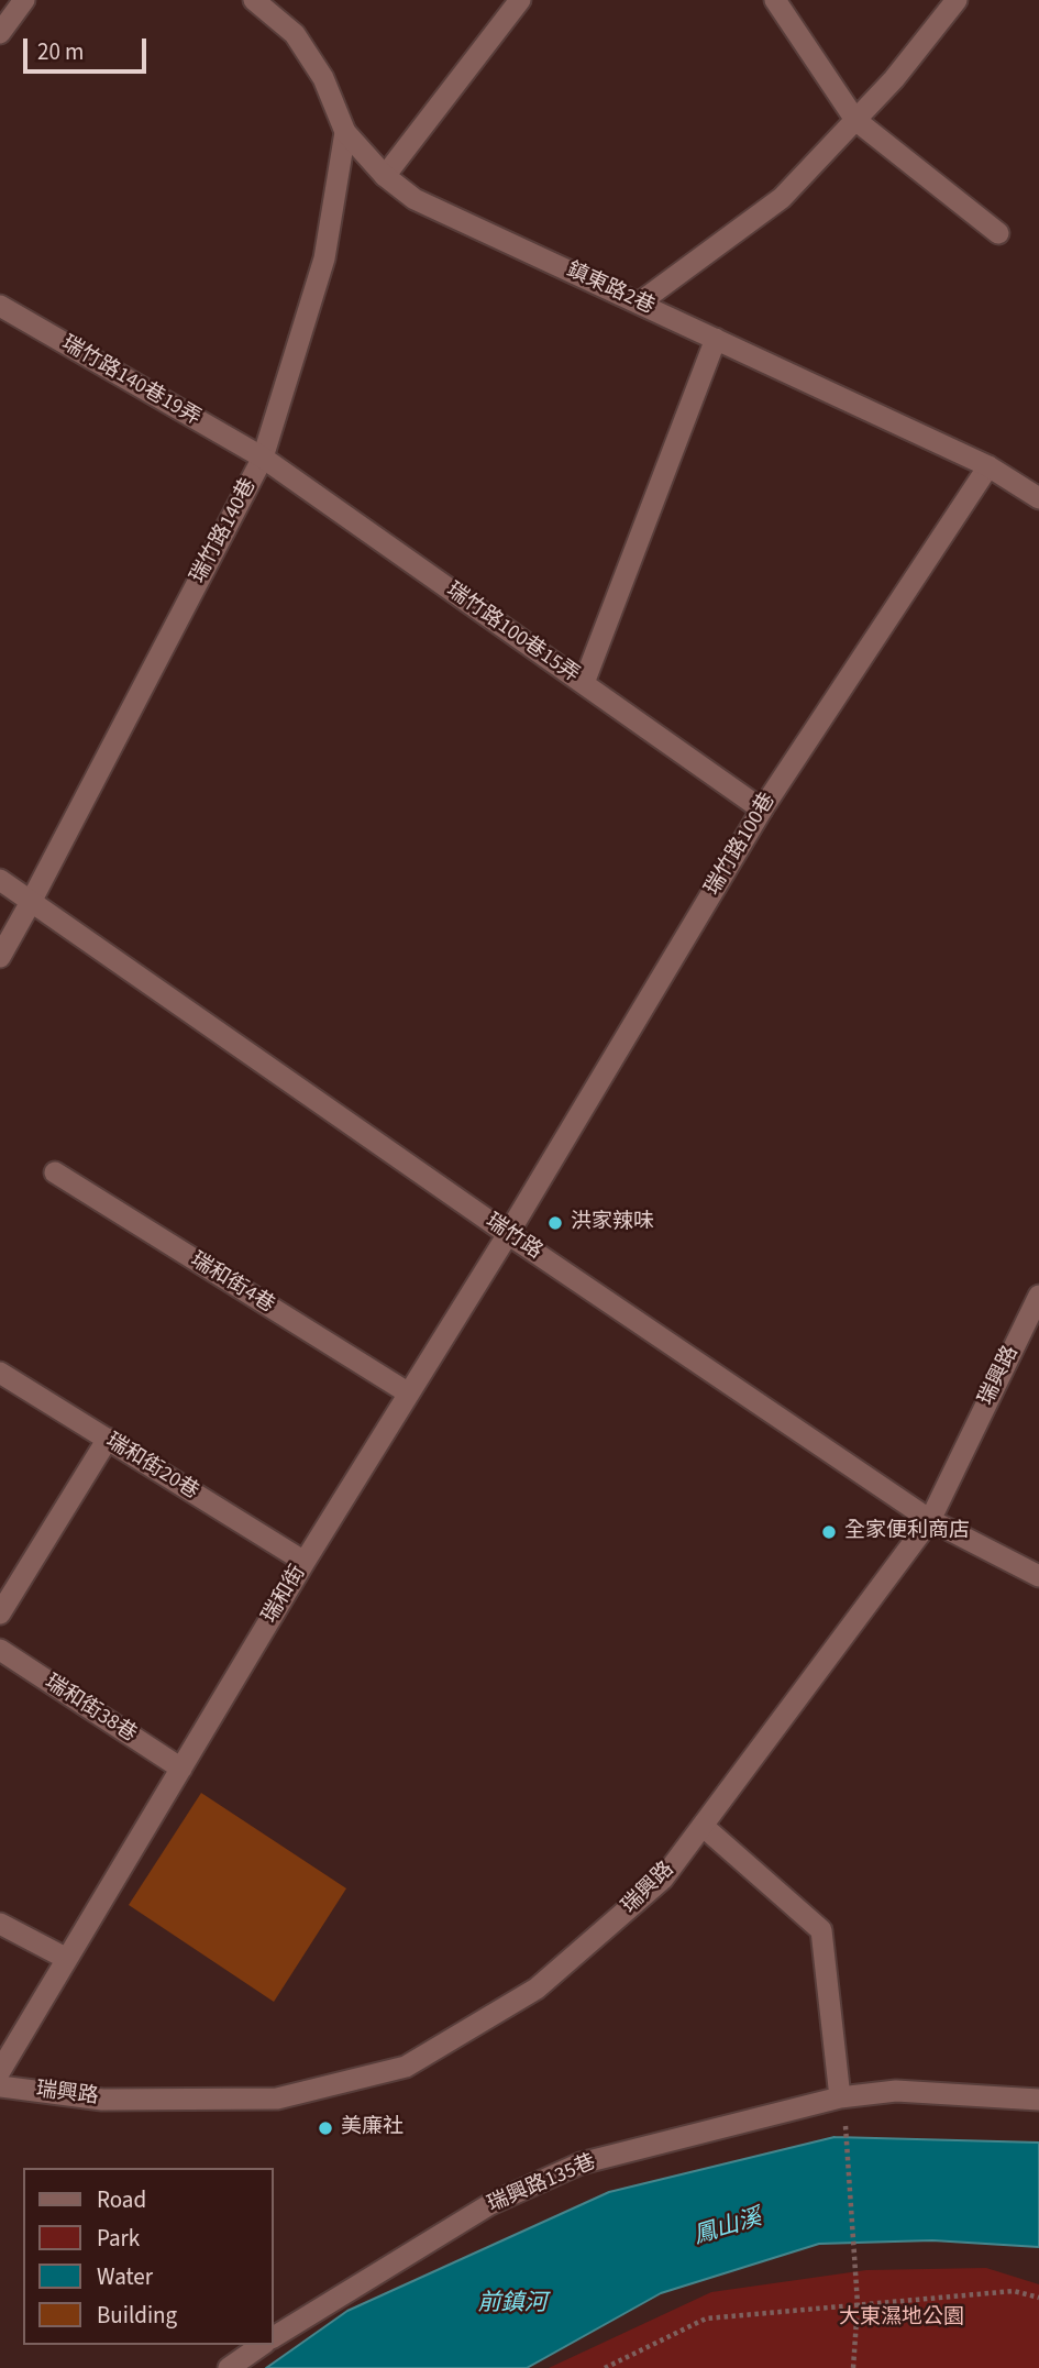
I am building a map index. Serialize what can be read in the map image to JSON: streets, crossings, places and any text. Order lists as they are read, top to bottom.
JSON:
{
  "streets": {
    "street": [
      "鎮東路2巷",
      "瑞竹路140巷19弄",
      "瑞竹路140巷",
      "瑞竹路100巷15弄",
      "瑞竹路100巷",
      "瑞竹路",
      "瑞和街4巷",
      "瑞興路",
      "瑞和街20巷",
      "瑞和街",
      "瑞和街38巷",
      "瑞興路135巷"
    ]
  },
  "crossings": [
    ["鎮東路2巷", "瑞竹路140巷"],
    ["鎮東路2巷", "瑞竹路100巷"],
    ["瑞竹路140巷19弄", "瑞竹路140巷"],
    ["瑞竹路140巷19弄", "瑞竹路100巷15弄"],
    ["瑞竹路140巷", "瑞竹路100巷15弄"],
    ["瑞竹路140巷", "瑞竹路"],
    ["瑞竹路100巷15弄", "瑞竹路100巷"],
    ["瑞竹路100巷", "瑞竹路"],
    ["瑞竹路100巷", "瑞和街"],
    ["瑞竹路", "瑞興路"],
    ["瑞竹路", "瑞和街"],
    ["瑞和街4巷", "瑞和街"],
    ["瑞和街20巷", "瑞和街"],
    ["瑞和街", "瑞和街38巷"]
  ],
  "water": ["鳳山溪", "前鎮河"],
  "parks": ["大東濕地公園"],
  "places": ["洪家辣味", "全家便利商店", "美廉社"],
  "legend": [
    "Road",
    "Park",
    "Water",
    "Building"
  ],
  "scale_bar": "20 m"
}
